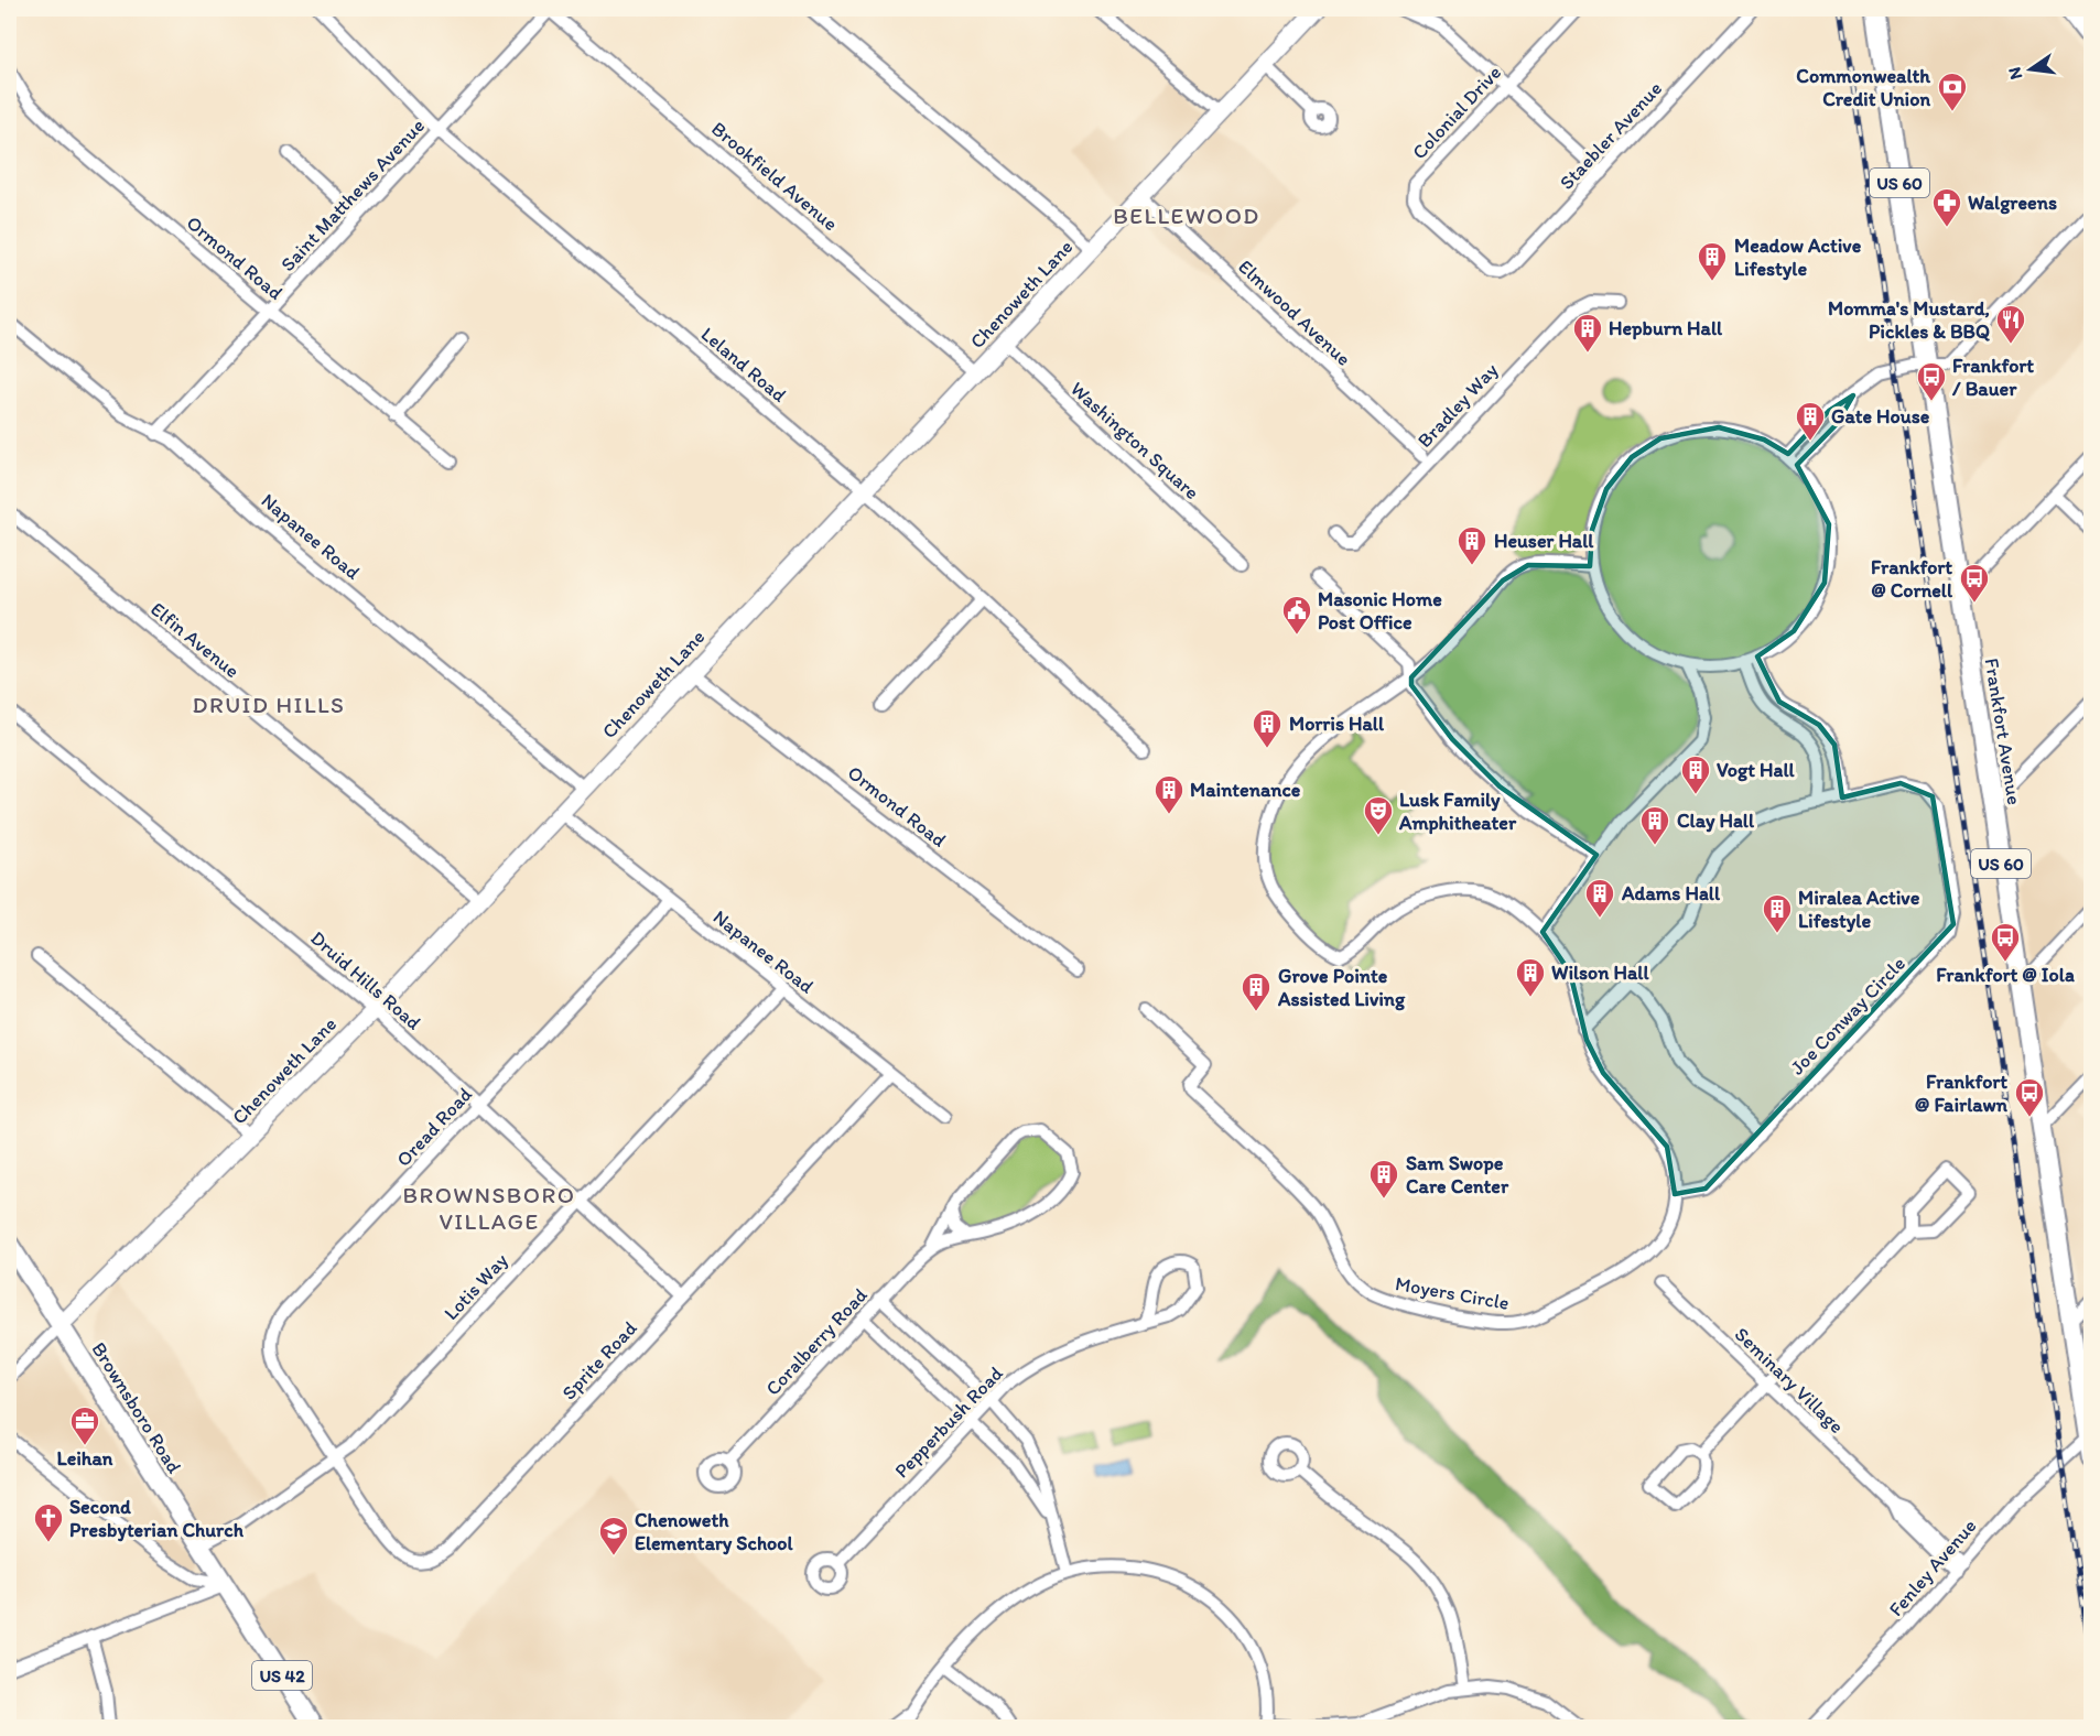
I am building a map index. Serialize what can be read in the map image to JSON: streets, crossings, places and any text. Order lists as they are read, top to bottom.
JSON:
{
  "streets": {
    "main road": [
      "US 60",
      "Chenoweth Lane",
      "Frankfort Avenue",
      "Brownsboro Road",
      "US 42"
    ],
    "street": [
      "Colonial Drive",
      "Staebler Avenue",
      "Brookfield Avenue",
      "Saint Matthews Avenue",
      "Ormond Road",
      "Elmwood Avenue",
      "Leland Road",
      "Bradley Way",
      "Washington Square",
      "Napanee Road",
      "Elfin Avenue",
      "Druid Hills Road",
      "Joe Conway Circle",
      "Oread Road",
      "Lotis Way",
      "Moyers Circle",
      "Coralberry Road",
      "Sprite Road",
      "Seminary Village",
      "Pepperbush Road",
      "Fenley Avenue"
    ]
  },
  "crossings": [
    ["Colonial Drive", "Staebler Avenue"],
    ["Brookfield Avenue", "Saint Matthews Avenue"],
    ["Brookfield Avenue", "Chenoweth Lane"],
    ["Saint Matthews Avenue", "Ormond Road"],
    ["Saint Matthews Avenue", "Leland Road"],
    ["Saint Matthews Avenue", "Napanee Road"],
    ["Ormond Road", "Chenoweth Lane"],
    ["Chenoweth Lane", "Elmwood Avenue"],
    ["Chenoweth Lane", "Leland Road"],
    ["Chenoweth Lane", "Washington Square"],
    ["Chenoweth Lane", "Napanee Road"],
    ["Chenoweth Lane", "Elfin Avenue"],
    ["Chenoweth Lane", "Druid Hills Road"],
    ["Chenoweth Lane", "Brownsboro Road"],
    ["Napanee Road", "Oread Road"],
    ["Napanee Road", "Lotis Way"],
    ["Napanee Road", "Sprite Road"],
    ["Frankfort Avenue", "Fenley Avenue"],
    ["Druid Hills Road", "Oread Road"],
    ["Druid Hills Road", "Lotis Way"],
    ["Druid Hills Road", "Sprite Road"],
    ["Joe Conway Circle", "Moyers Circle"],
    ["Oread Road", "Lotis Way"],
    ["Oread Road", "Sprite Road"],
    ["Lotis Way", "Sprite Road"],
    ["Lotis Way", "Brownsboro Road"],
    ["Seminary Village", "Fenley Avenue"]
  ],
  "districts": ["BELLEWOOD", "DRUID HILLS", "BROWNSBORO VILLAGE"],
  "places": {
    "bank": ["Commonwealth Credit Union"],
    "pharmacy": ["Walgreens"],
    "building": [
      "Meadow Active Lifestyle",
      "Hepburn Hall",
      "Gate House",
      "Heuser Hall",
      "Morris Hall",
      "Vogt Hall",
      "Maintenance",
      "Clay Hall",
      "Adams Hall",
      "Miralea Active Lifestyle",
      "Wilson Hall",
      "Grove Pointe Assisted Living",
      "Sam Swope Care Center"
    ],
    "restaurant": ["Momma's Mustard, Pickles & BBQ"],
    "bus stop": [
      "Frankfort / Bauer",
      "Frankfort @ Cornell",
      "Frankfort @ Iola",
      "Frankfort @ Fairlawn"
    ],
    "public building": ["Masonic Home Post Office"],
    "theatre": ["Lusk Family Amphitheater"],
    "office": ["Leihan"],
    "church": ["Second Presbyterian Church"],
    "school or university": ["Chenoweth Elementary School"]
  },
  "north": "left"
}
